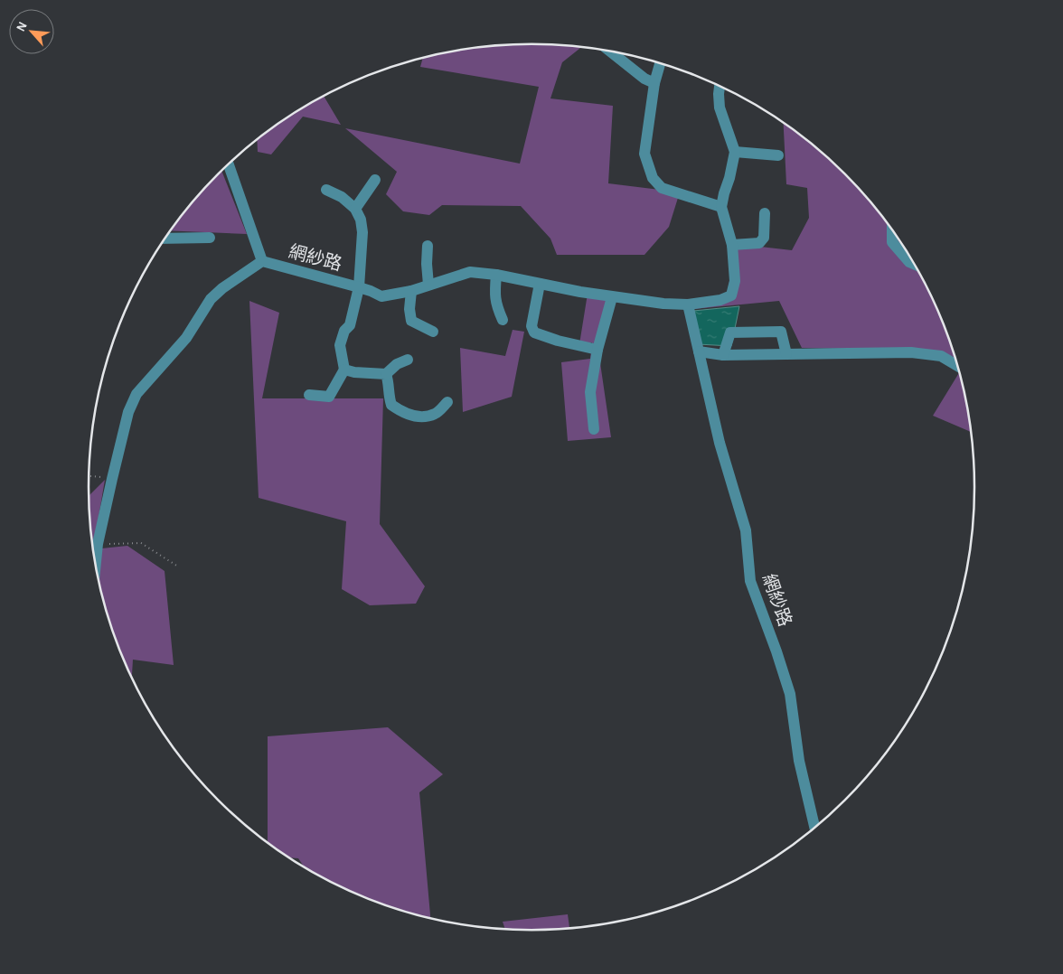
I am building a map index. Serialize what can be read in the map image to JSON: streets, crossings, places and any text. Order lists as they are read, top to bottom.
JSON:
{
  "streets": {
    "street": ["網紗路"]
  },
  "north": "top left"
}
